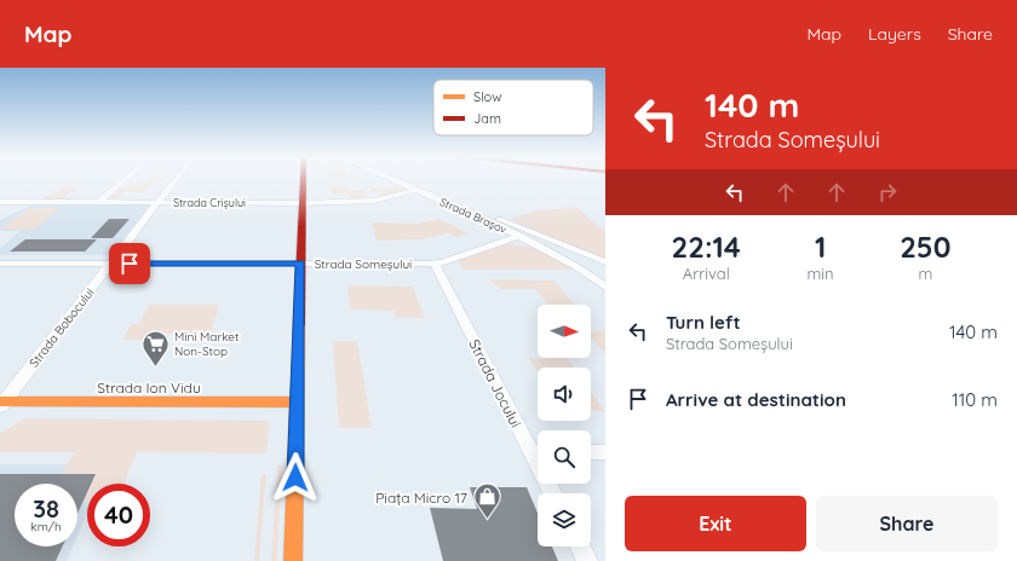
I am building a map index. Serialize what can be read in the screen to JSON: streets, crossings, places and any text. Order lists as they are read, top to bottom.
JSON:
{
  "streets": {
    "street": [
      "Strada Crișului",
      "Strada Brașov",
      "Strada Someșului",
      "Strada Bobocului",
      "Strada Jocului",
      "Strada Ion Vidu"
    ]
  },
  "crossings": [
    ["Strada Crișului", "Strada Brașov"],
    ["Strada Crișului", "Strada Bobocului"],
    ["Strada Brașov", "Strada Someșului"],
    ["Strada Someșului", "Strada Bobocului"],
    ["Strada Someșului", "Strada Jocului"],
    ["Strada Bobocului", "Strada Ion Vidu"]
  ],
  "places": {
    "supermarket": ["Mini Market Non-Stop"],
    "shop": ["Piața Micro 17"]
  },
  "legend": ["Slow", "Jam"],
  "north": "right",
  "page": {
    "header": "Map",
    "nav": ["Map", "Layers", "Share"],
    "turn": ["140 m", "Strada Someșului"],
    "eta": [
      "22:14",
      "Arrival",
      "1",
      "min",
      "250",
      "m"
    ],
    "list": [
      {
        "name": "Turn left",
        "note": "Strada Someșului",
        "value": "140 m"
      },
      {
        "name": "Arrive at destination",
        "value": "110 m"
      }
    ],
    "speed": "38 km/h",
    "limit": "40",
    "buttons": ["Exit", "Share"]
  }
}
